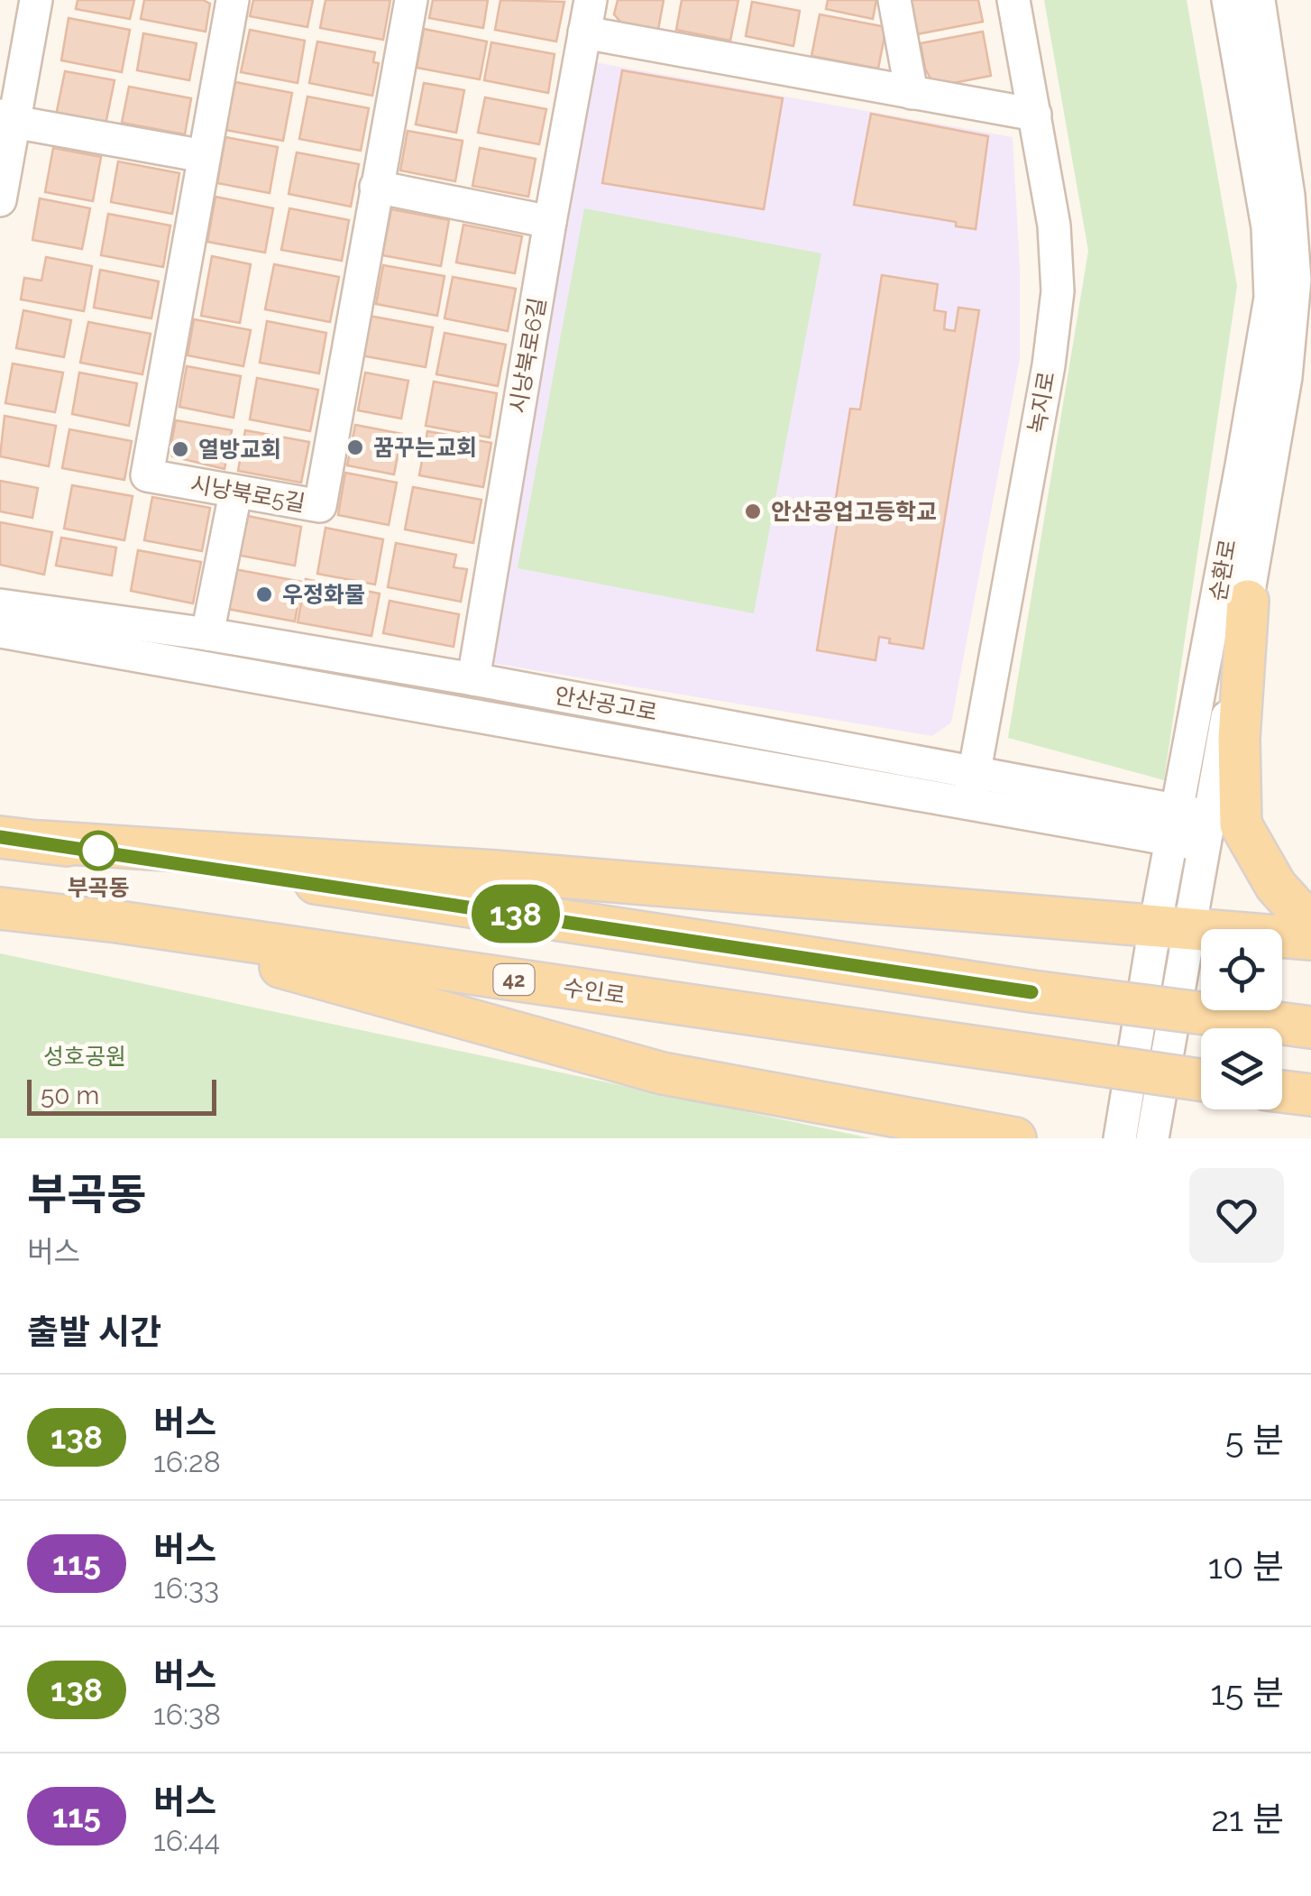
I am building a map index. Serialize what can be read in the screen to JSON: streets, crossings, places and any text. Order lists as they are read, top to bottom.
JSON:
{
  "streets": {
    "main road": ["42", "수인로"],
    "street": [
      "시낭북로6길",
      "녹지로",
      "시낭북로5길",
      "순환로",
      "안산공고로"
    ]
  },
  "crossings": [
    ["시낭북로6길", "안산공고로"],
    ["녹지로", "안산공고로"],
    ["순환로", "안산공고로"]
  ],
  "parks": ["성호공원"],
  "places": [
    "꿈꾸는교회",
    "열방교회",
    "안산공업고등학교",
    "우정화물",
    "부곡동"
  ],
  "lines": ["bus line 138"],
  "scale_bar": "50 m",
  "page": {
    "on_map": "138",
    "scale": "50 m",
    "heading": [
      ["부곡동", "버스"],
      "출발 시간"
    ],
    "list": [
      {
        "mark": "138",
        "name": "버스",
        "note": "16:28",
        "value": "5 분"
      },
      {
        "mark": "115",
        "name": "버스",
        "note": "16:33",
        "value": "10 분"
      },
      {
        "mark": "138",
        "name": "버스",
        "note": "16:38",
        "value": "15 분"
      },
      {
        "mark": "115",
        "name": "버스",
        "note": "16:44",
        "value": "21 분"
      }
    ]
  }
}
